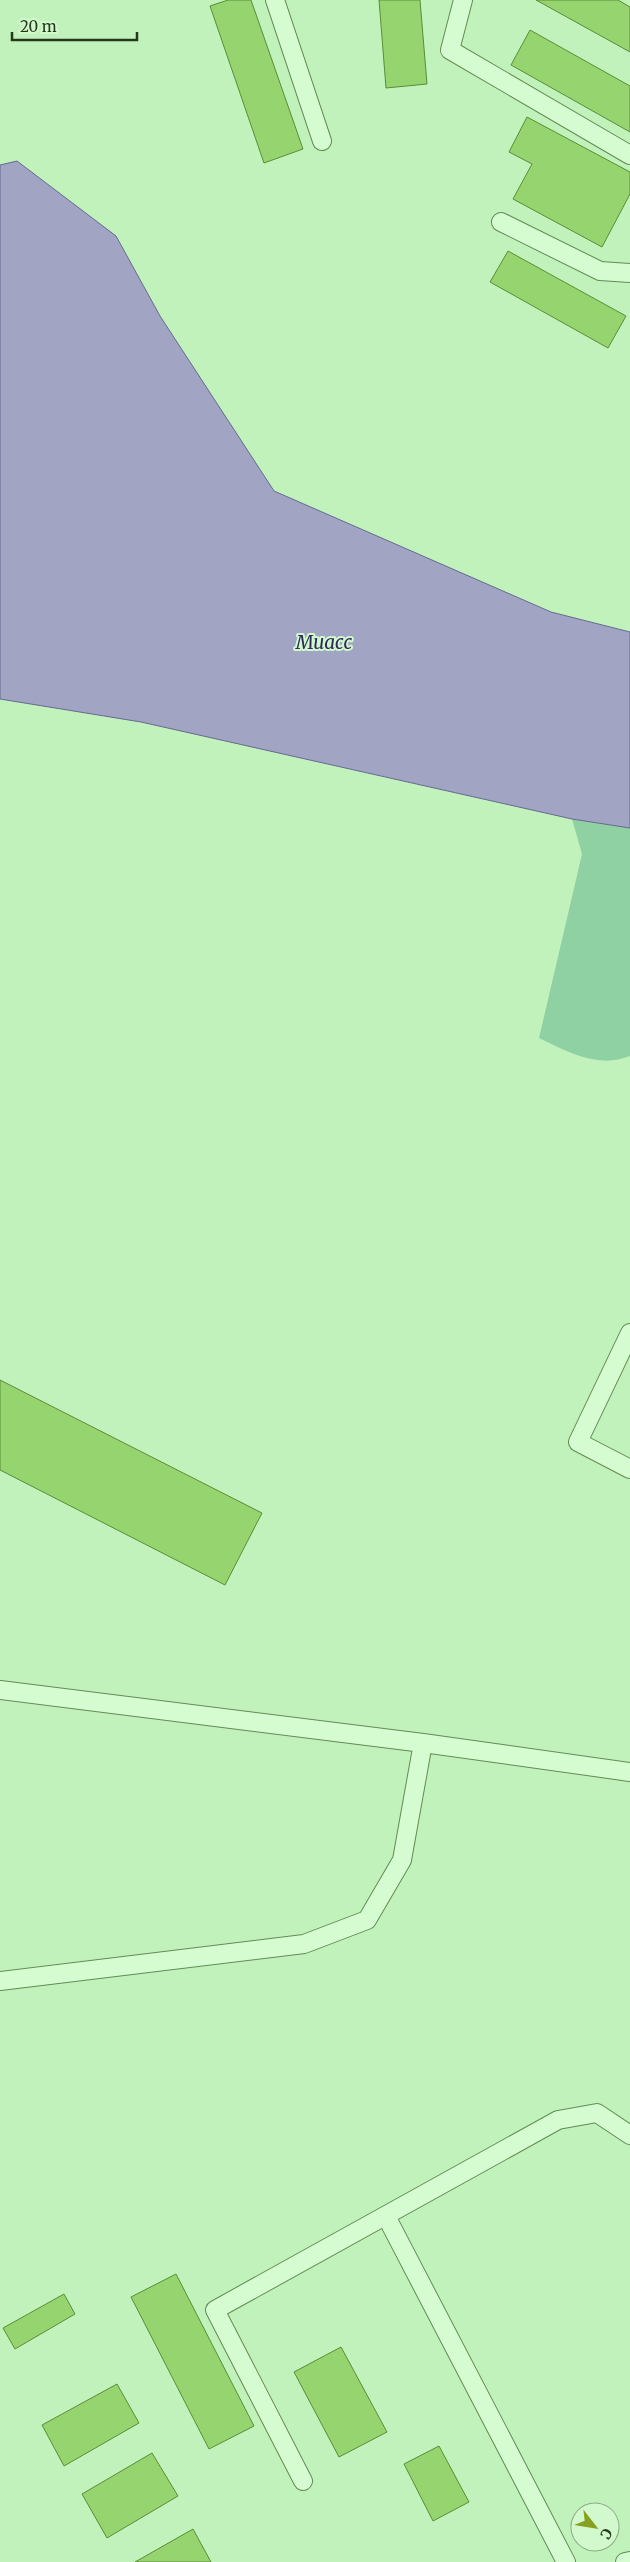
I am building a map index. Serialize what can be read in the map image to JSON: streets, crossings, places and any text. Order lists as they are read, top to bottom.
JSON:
{
  "water": ["Миасс"],
  "scale_bar": "20 m",
  "north": "bottom right"
}
